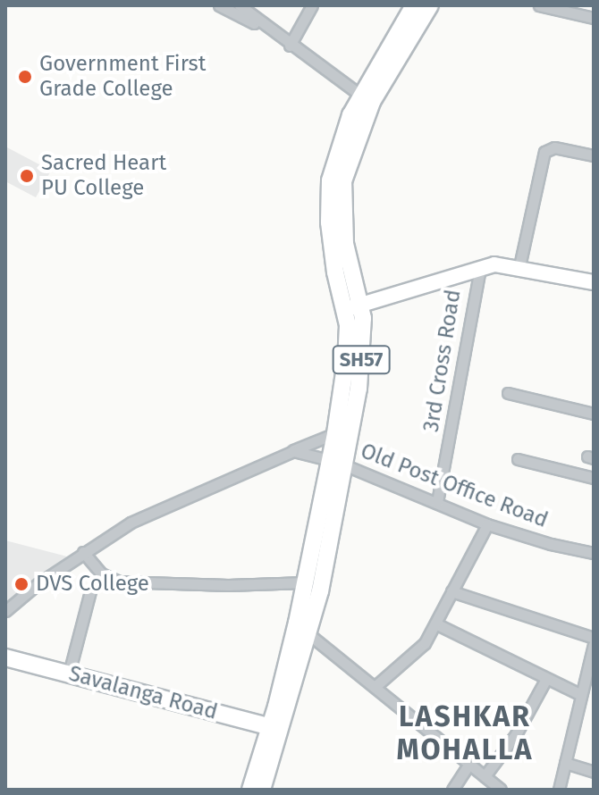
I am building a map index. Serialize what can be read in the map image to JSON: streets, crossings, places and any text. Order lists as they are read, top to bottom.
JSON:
{
  "streets": {
    "main road": ["SH57", "Savalanga Road"],
    "street": ["3rd Cross Road", "Old Post Office Road"]
  },
  "crossings": [
    ["SH57", "Old Post Office Road"],
    ["SH57", "Savalanga Road"],
    ["3rd Cross Road", "Old Post Office Road"]
  ],
  "districts": ["LASHKAR MOHALLA"],
  "places": ["Government First Grade College", "Sacred Heart PU College", "DVS College"]
}
